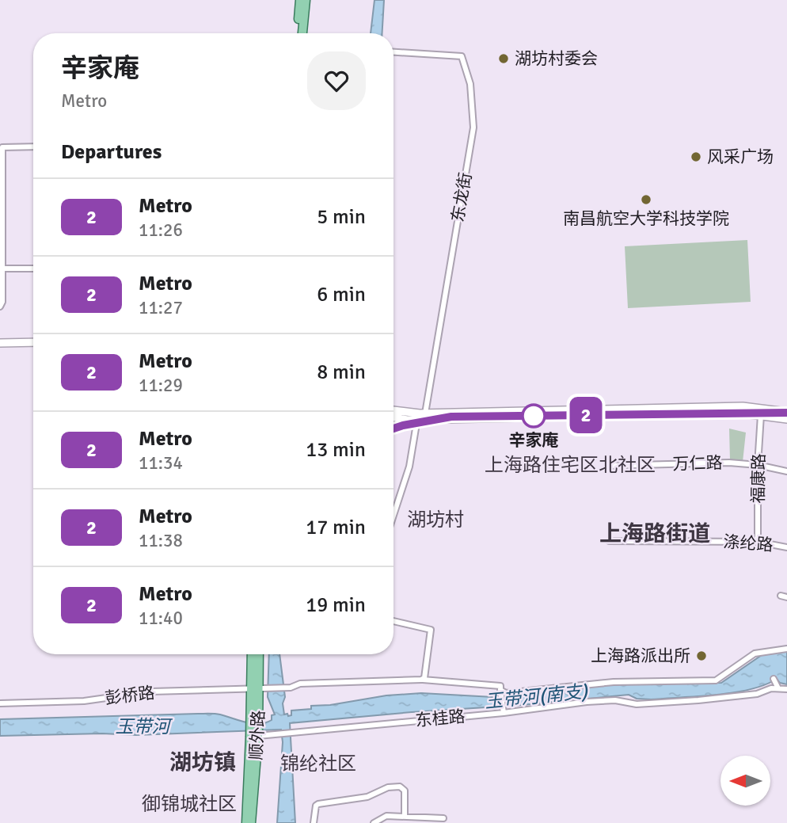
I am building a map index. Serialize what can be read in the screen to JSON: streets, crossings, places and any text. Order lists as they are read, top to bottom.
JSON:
{
  "streets": {
    "main road": ["顺外路"],
    "street": [
      "东龙街",
      "万仁路",
      "福康路",
      "涤纶路",
      "彭桥路",
      "东桂路"
    ]
  },
  "crossings": [
    ["万仁路", "福康路"],
    ["福康路", "涤纶路"],
    ["彭桥路", "顺外路"],
    ["东桂路", "顺外路"]
  ],
  "districts": [
    "上海路住宅区北社区",
    "湖坊村",
    "上海路街道",
    "湖坊镇",
    "锦纶社区",
    "御锦城社区"
  ],
  "water": ["玉带河(南支)", "玉带河"],
  "places": [
    "湖坊村委会",
    "风采广场",
    "南昌航空大学科技学院",
    "辛家庵",
    "上海路派出所"
  ],
  "lines": ["metro line 2"],
  "north": "left",
  "page": {
    "on_map": "2",
    "heading": [
      ["辛家庵", "Metro"],
      "Departures"
    ],
    "list": [
      {
        "mark": "2",
        "name": "Metro",
        "note": "11:26",
        "value": "5 min"
      },
      {
        "mark": "2",
        "name": "Metro",
        "note": "11:27",
        "value": "6 min"
      },
      {
        "mark": "2",
        "name": "Metro",
        "note": "11:29",
        "value": "8 min"
      },
      {
        "mark": "2",
        "name": "Metro",
        "note": "11:34",
        "value": "13 min"
      },
      {
        "mark": "2",
        "name": "Metro",
        "note": "11:38",
        "value": "17 min"
      },
      {
        "mark": "2",
        "name": "Metro",
        "note": "11:40",
        "value": "19 min"
      }
    ]
  }
}
